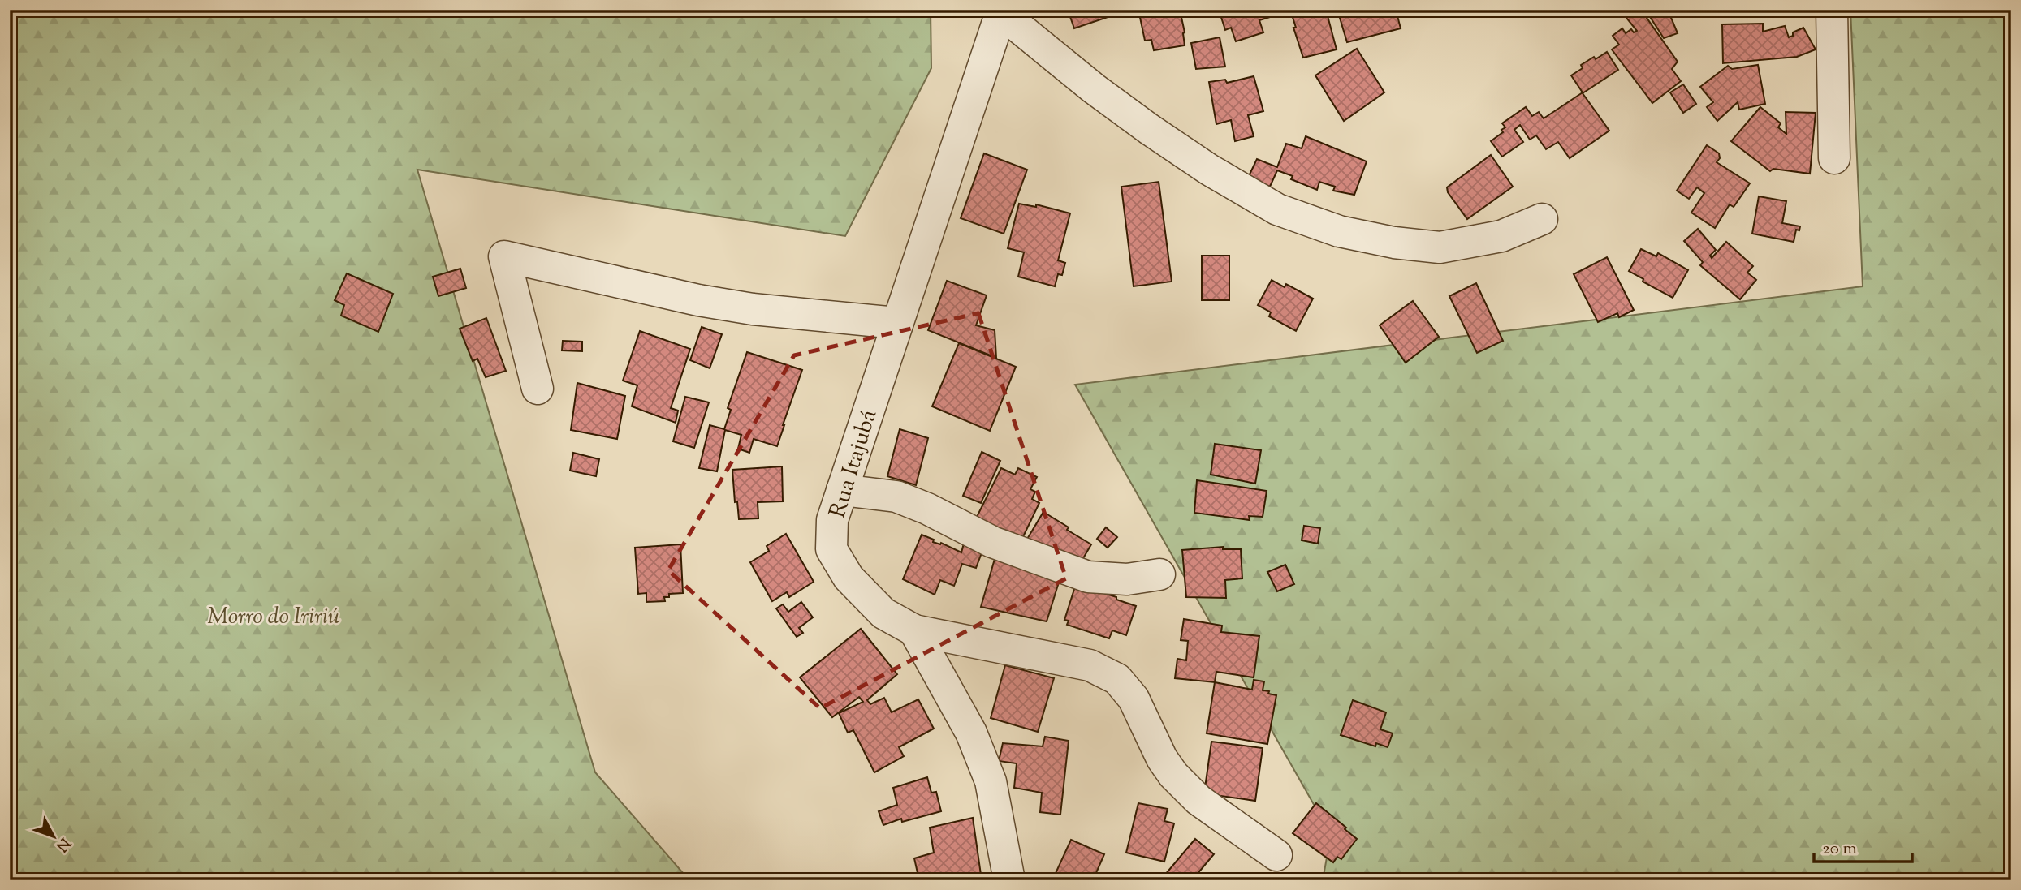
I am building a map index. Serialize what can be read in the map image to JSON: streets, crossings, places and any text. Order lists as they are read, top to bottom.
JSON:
{
  "streets": {
    "street": ["Rua Itajubá"]
  },
  "parks": ["Morro do Iririú"],
  "scale_bar": "20 m",
  "north": "bottom right"
}
